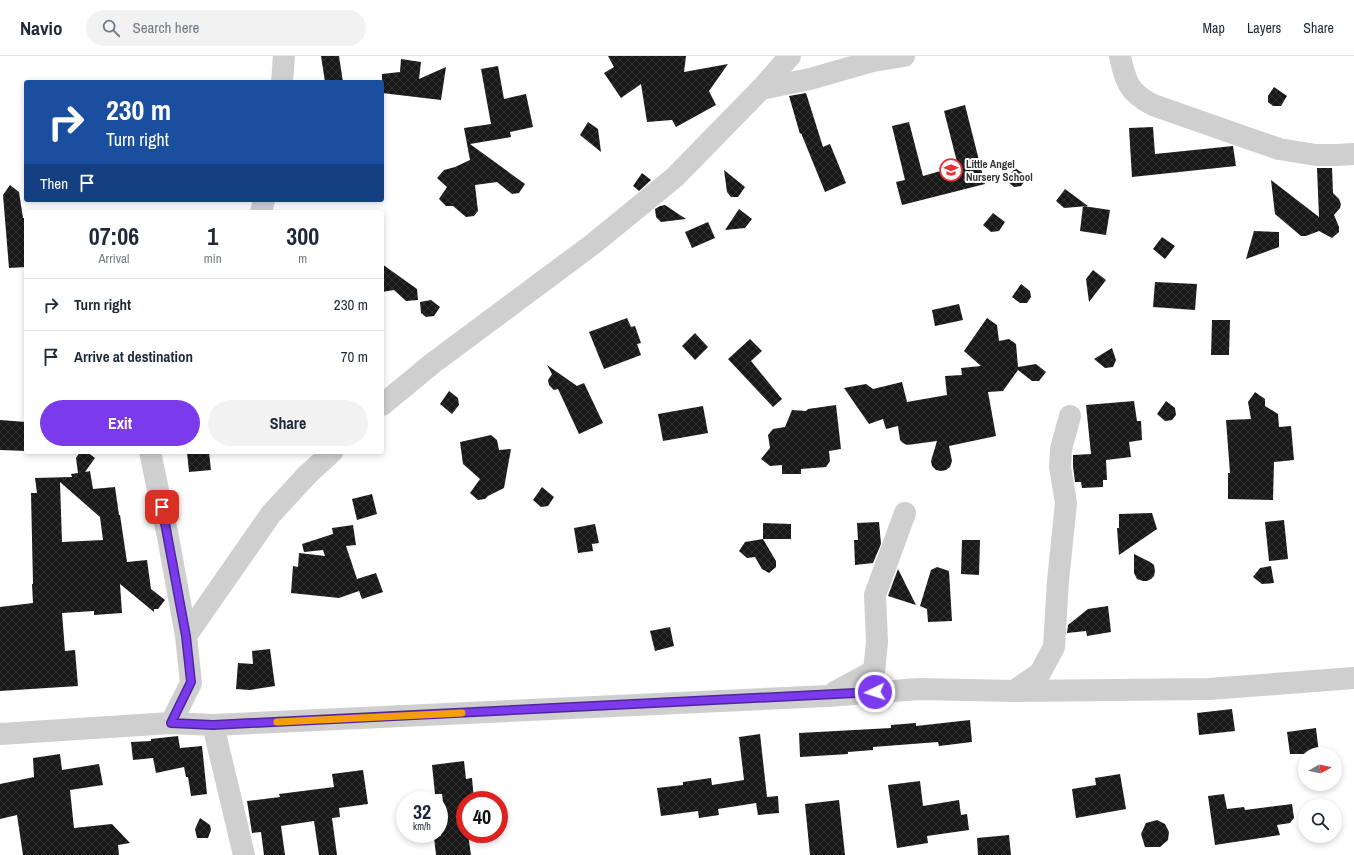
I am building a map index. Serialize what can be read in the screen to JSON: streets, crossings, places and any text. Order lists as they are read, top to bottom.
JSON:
{
  "places": {
    "school or university": ["Little Angel Nursery School"]
  },
  "north": "right",
  "page": {
    "header": "Navio",
    "search": "Search here",
    "nav": ["Map", "Layers", "Share"],
    "turn": ["230 m", "Turn right"],
    "then": "Then",
    "eta": [
      "07:06",
      "Arrival",
      "1",
      "min",
      "300",
      "m"
    ],
    "list": [
      {
        "name": "Turn right",
        "value": "230 m"
      },
      {
        "name": "Arrive at destination",
        "value": "70 m"
      }
    ],
    "buttons": ["Exit", "Share"],
    "speed": "32 km/h",
    "limit": "40"
  }
}
